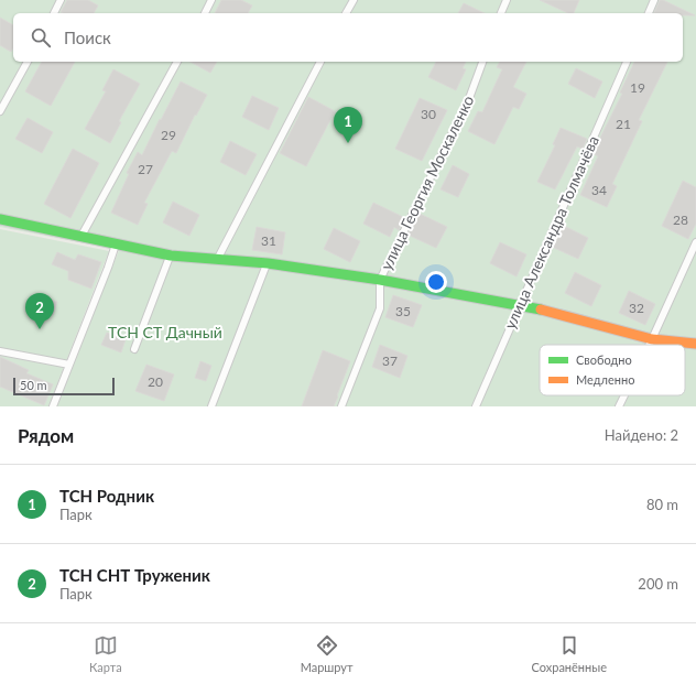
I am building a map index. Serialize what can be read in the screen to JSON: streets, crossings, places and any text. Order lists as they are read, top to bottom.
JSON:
{
  "streets": {
    "lane": ["улица Георгия Москаленко", "улица Александра Толмачёва"]
  },
  "parks": ["ТСН СТ Дачный"],
  "house_numbers": [
    "19",
    "30",
    "21",
    "29",
    "27",
    "34",
    "28",
    "31",
    "32",
    "35",
    "37",
    "20"
  ],
  "legend": ["Свободно", "Медленно"],
  "scale_bar": "50 m",
  "page": {
    "search": "Поиск",
    "pins": ["1", "2"],
    "scale": "50 m",
    "heading": ["Рядом", "Найдено: 2"],
    "list": [
      {
        "mark": "1",
        "name": "ТСН Родник",
        "note": "Парк",
        "value": "80 m"
      },
      {
        "mark": "2",
        "name": "ТСН СНТ Труженик",
        "note": "Парк",
        "value": "200 m"
      }
    ],
    "nav": ["Карта", "Маршрут", "Сохранённые"]
  }
}
